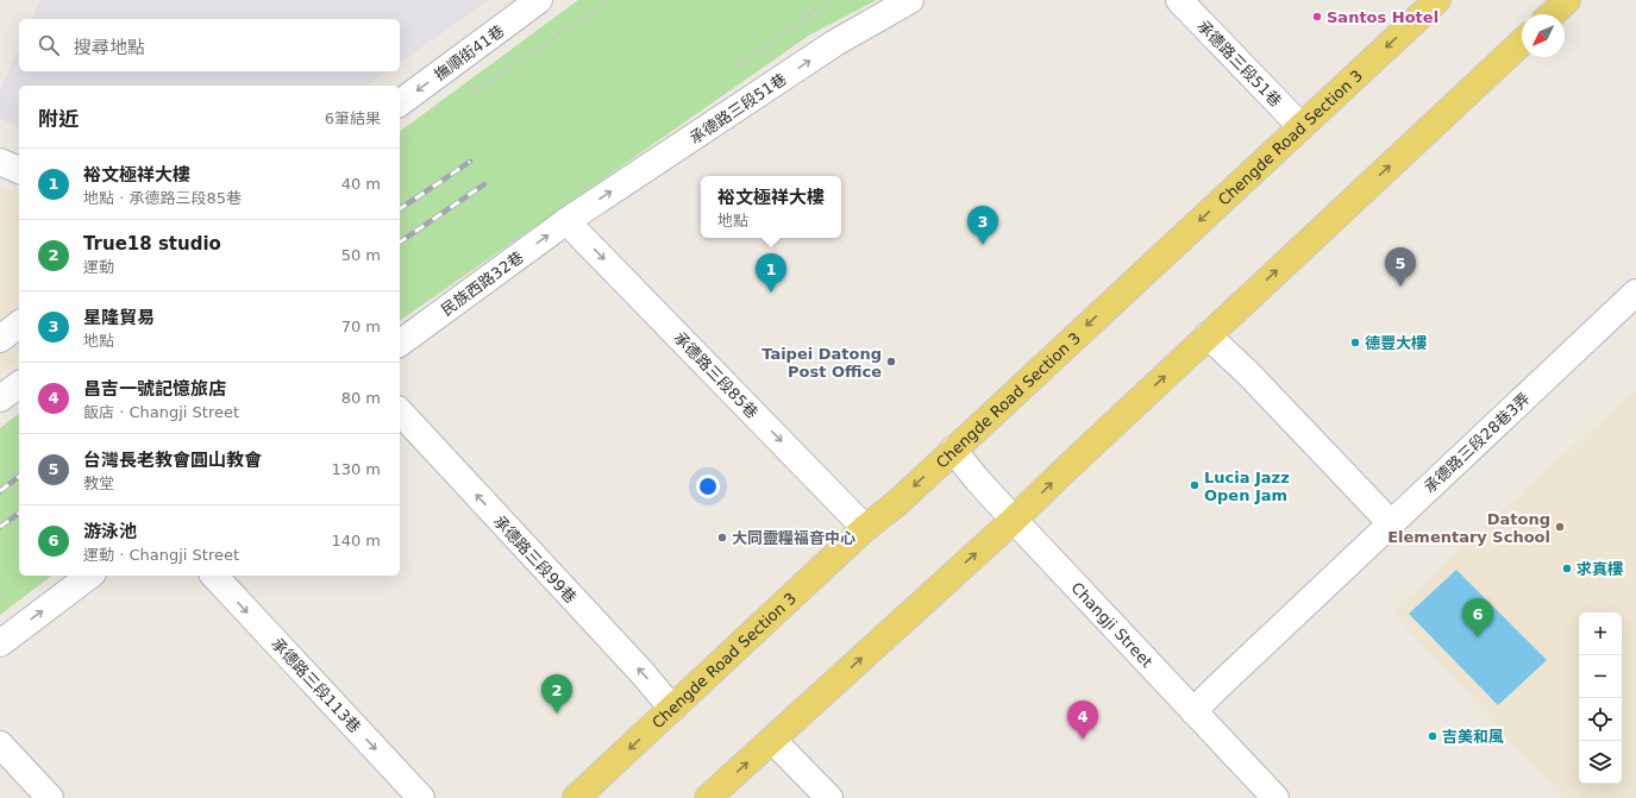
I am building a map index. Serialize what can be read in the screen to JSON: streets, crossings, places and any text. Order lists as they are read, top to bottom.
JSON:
{
  "streets": {
    "main road": ["Chengde Road Section 3"],
    "street": [
      "撫順街41巷",
      "承德路三段51巷",
      "民族西路32巷",
      "承德路三段85巷",
      "承德路三段28巷3弄",
      "承德路三段99巷",
      "Changji Street",
      "承德路三段113巷"
    ]
  },
  "crossings": [
    ["承德路三段51巷", "Chengde Road Section 3"],
    ["承德路三段51巷", "民族西路32巷"],
    ["承德路三段51巷", "承德路三段85巷"],
    ["Chengde Road Section 3", "承德路三段85巷"],
    ["Chengde Road Section 3", "承德路三段99巷"],
    ["Chengde Road Section 3", "Changji Street"],
    ["民族西路32巷", "承德路三段85巷"],
    ["承德路三段28巷3弄", "Changji Street"]
  ],
  "one_way": [
    "撫順街41巷",
    "承德路三段51巷",
    "民族西路32巷",
    "承德路三段85巷",
    "承德路三段99巷",
    "承德路三段113巷"
  ],
  "places": [
    "Santos Hotel",
    "德豐大樓",
    "Taipei Datong Post Office",
    "Lucia Jazz Open Jam",
    "Datong Elementary School",
    "大同靈糧福音中心",
    "求真樓",
    "吉美和風"
  ],
  "north": "bottom left",
  "page": {
    "search": "搜尋地點",
    "heading": ["附近", "6筆結果"],
    "list": [
      {
        "mark": "1",
        "name": "裕文極祥大樓",
        "note": "地點 · 承德路三段85巷",
        "value": "40 m"
      },
      {
        "mark": "2",
        "name": "True18 studio",
        "note": "運動",
        "value": "50 m"
      },
      {
        "mark": "3",
        "name": "星隆貿易",
        "note": "地點",
        "value": "70 m"
      },
      {
        "mark": "4",
        "name": "昌吉一號記憶旅店",
        "note": "飯店 · Changji Street",
        "value": "80 m"
      },
      {
        "mark": "5",
        "name": "台灣長老教會圓山教會",
        "note": "教堂",
        "value": "130 m"
      },
      {
        "mark": "6",
        "name": "游泳池",
        "note": "運動 · Changji Street",
        "value": "140 m"
      }
    ],
    "popup": ["裕文極祥大樓", "地點"],
    "pins": [
      "3",
      "5",
      "1",
      "6",
      "2",
      "4"
    ],
    "map_buttons": ["+", "−"]
  }
}
